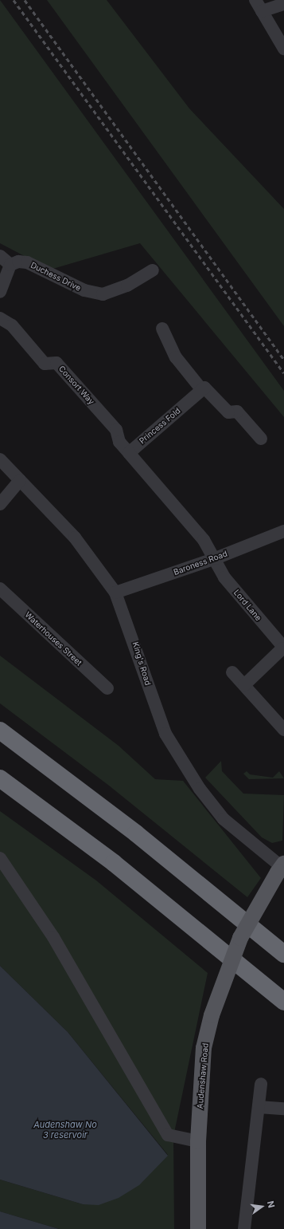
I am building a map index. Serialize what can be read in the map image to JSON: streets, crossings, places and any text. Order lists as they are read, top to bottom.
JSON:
{
  "streets": {
    "main road": ["Audenshaw Road"],
    "street": [
      "Duchess Drive",
      "Consort Way",
      "Princess Fold",
      "Baroness Road",
      "Lord Lane",
      "Waterhouses Street",
      "King's Road"
    ]
  },
  "crossings": [
    ["Consort Way", "Princess Fold"],
    ["Baroness Road", "Lord Lane"],
    ["Baroness Road", "King's Road"],
    ["King's Road", "Audenshaw Road"]
  ],
  "water": ["Audenshaw No 3 reservoir"],
  "north": "right"
}
